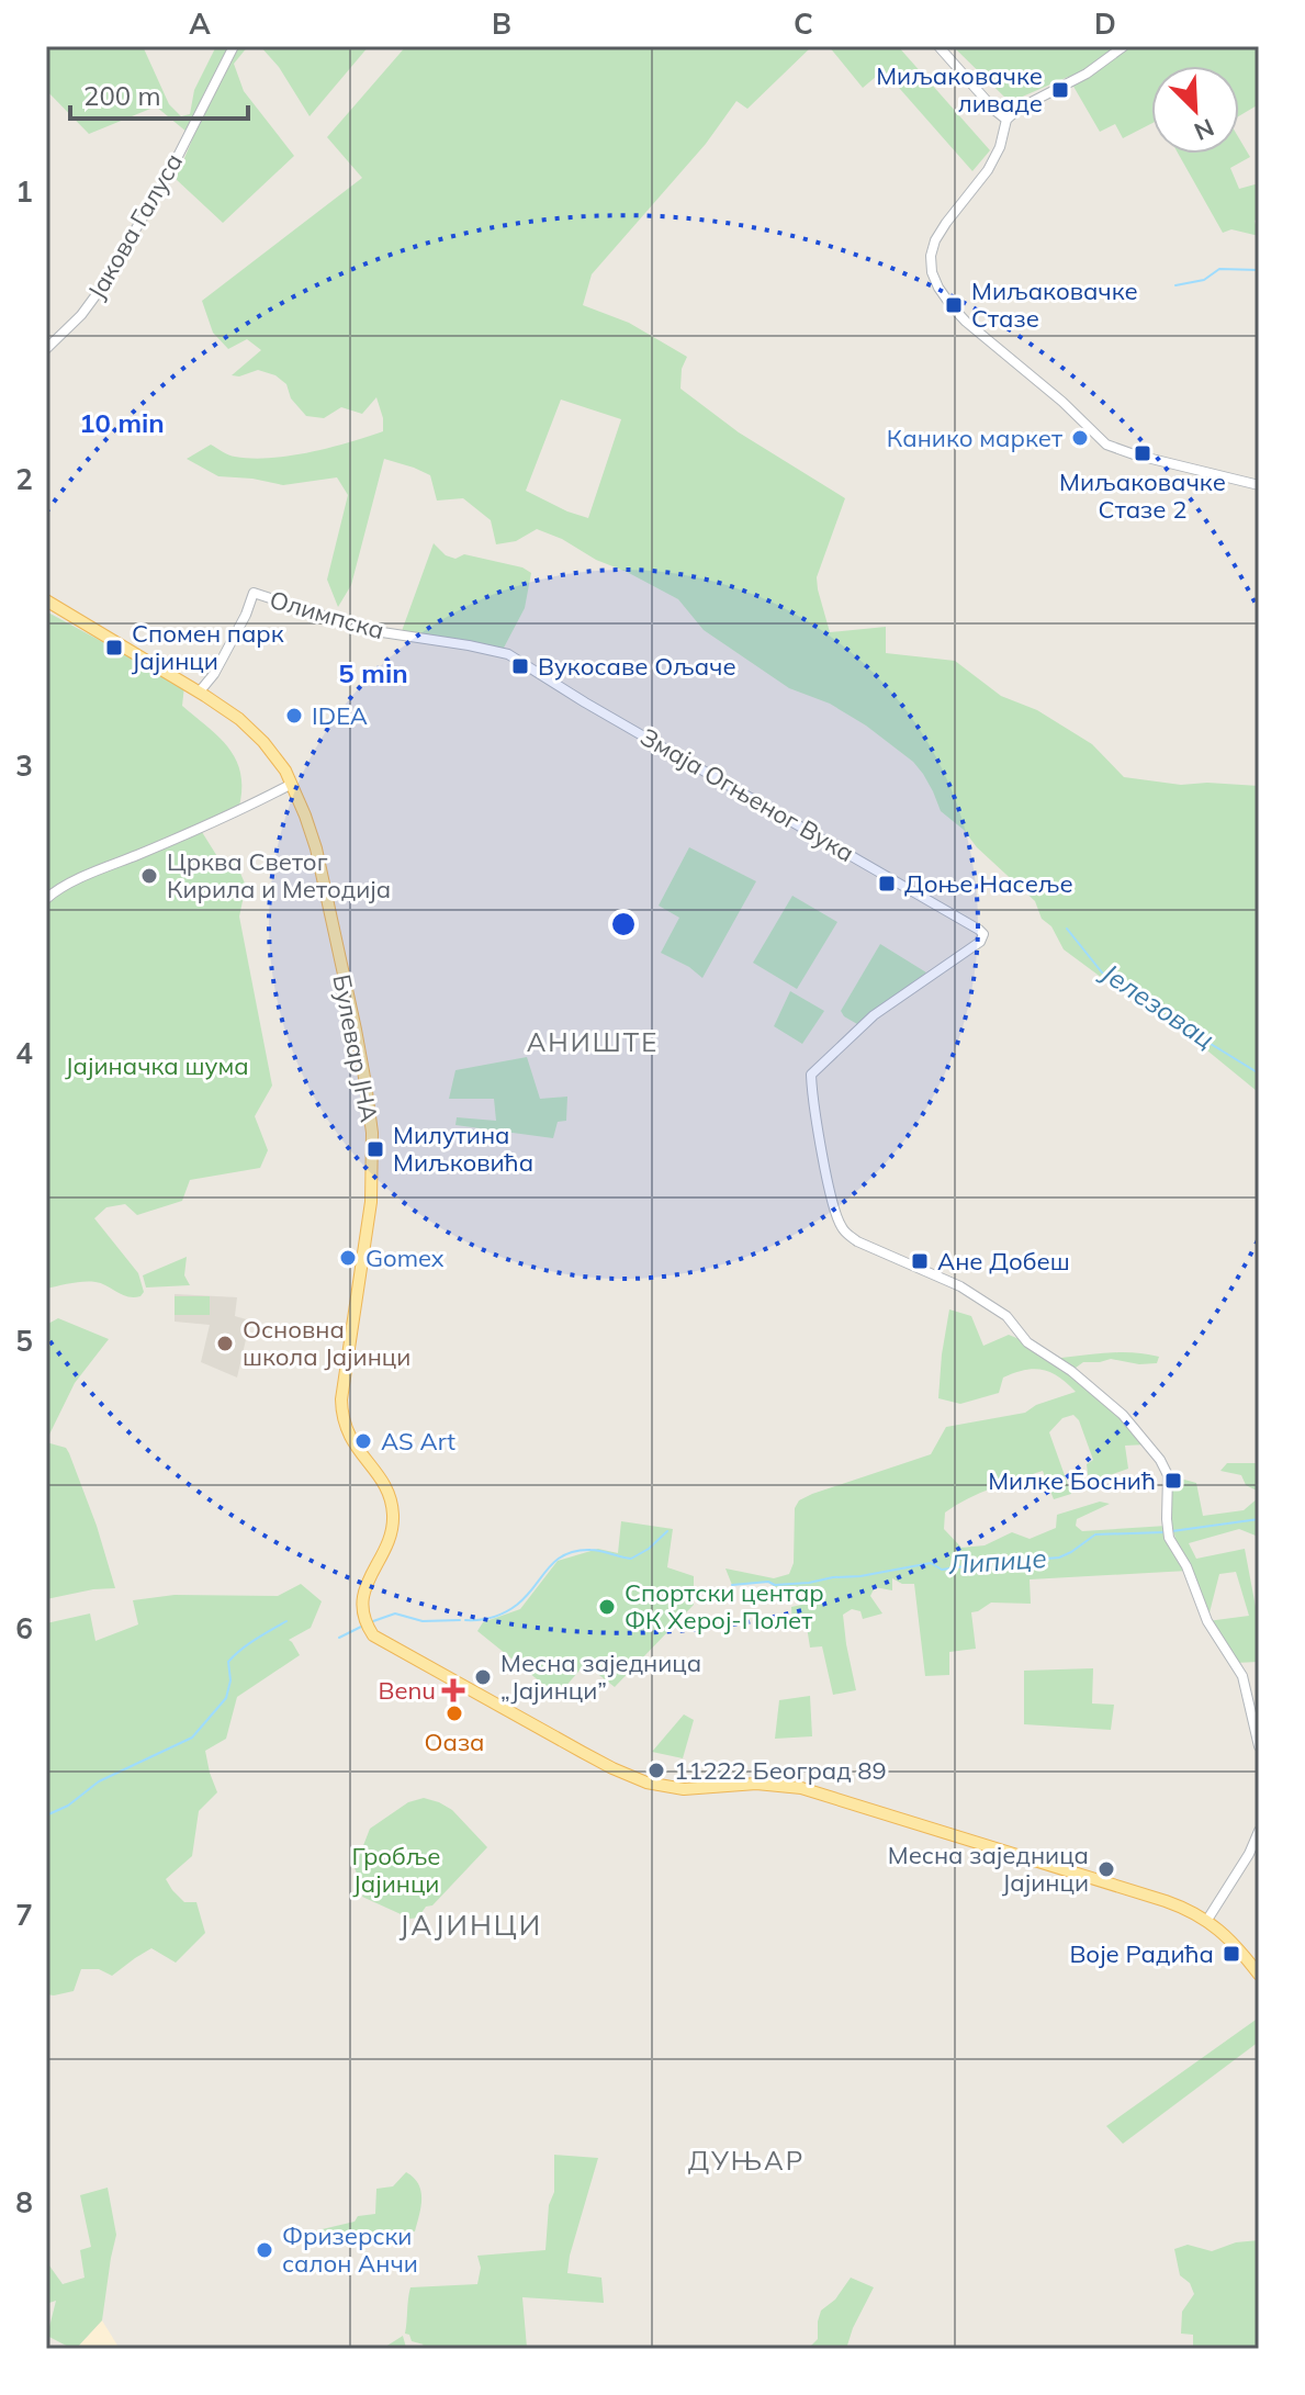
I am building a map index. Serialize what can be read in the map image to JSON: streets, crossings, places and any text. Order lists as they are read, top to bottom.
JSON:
{
  "streets": {
    "main road": ["Булевар ЈНА"],
    "street": ["Јакова Галуса", "Олимпска", "Змаја Огњеног Вука"]
  },
  "crossings": [
    ["Олимпска", "Змаја Огњеног Вука"],
    ["Олимпска", "Булевар ЈНА"]
  ],
  "districts": ["АНИШТЕ", "ЈАЈИНЦИ", "ДУЊАР"],
  "water": ["Јелезовац", "Липице"],
  "parks": ["Јајиначка шума", "Гробље Јајинци"],
  "places": {
    "transit": [
      "Миљаковачке ливаде",
      "Миљаковачке Стазе",
      "Миљаковачке Стазе 2",
      "Спомен парк Јајинци",
      "Вукосаве Ољаче",
      "Доње Насеље",
      "Милутина Миљковића",
      "Ане Добеш",
      "Милке Боснић",
      "Воје Радића"
    ],
    "other": [
      "Канико маркет",
      "IDEA",
      "Црква Светог Кирила и Методија",
      "Gomex",
      "Основна школа Јајинци",
      "AS Art",
      "Спортски центар ФК Херој-Полет",
      "Месна заједница „Јајинци”",
      "Оаза",
      "11222 Београд 89",
      "Месна заједница Јајинци",
      "Фризерски салон Анчи"
    ],
    "health": ["Benu"]
  },
  "scale_bar": "200 m",
  "north": "bottom right",
  "grid": {
    "columns": [
      "A",
      "B",
      "C",
      "D"
    ],
    "rows": [
      "1",
      "2",
      "3",
      "4",
      "5",
      "6",
      "7",
      "8"
    ]
  },
  "rings": ["10 min", "5 min"]
}
